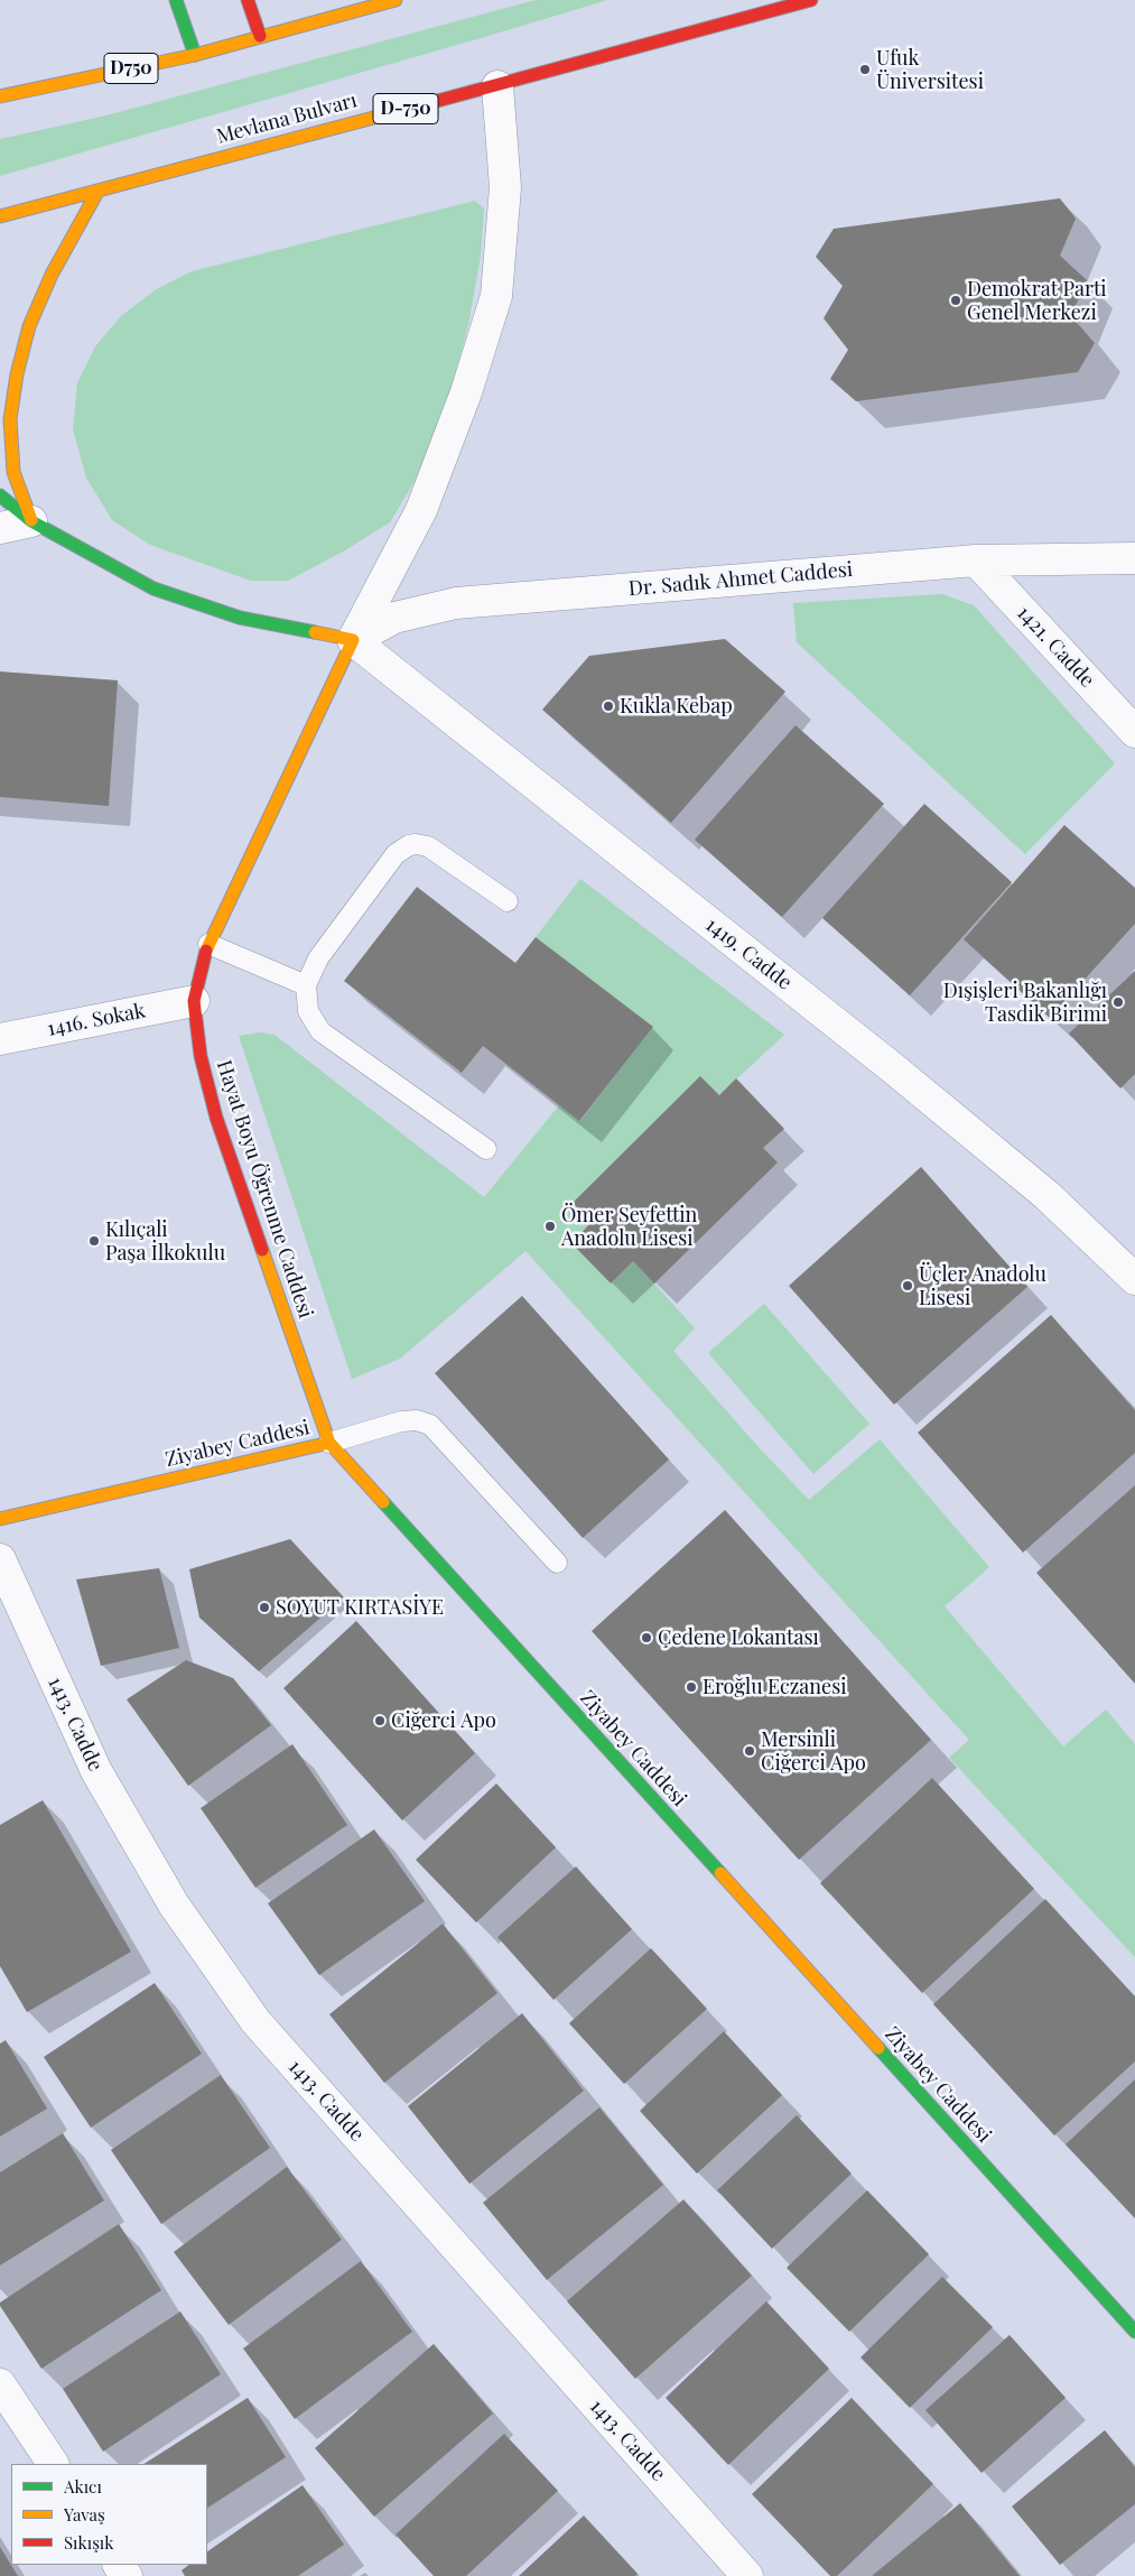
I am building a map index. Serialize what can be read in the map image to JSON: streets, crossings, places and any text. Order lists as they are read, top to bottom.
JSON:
{
  "streets": {
    "main road": [
      "D750",
      "D-750",
      "Mevlana Bulvarı",
      "Hayat Boyu Öğrenme Caddesi",
      "Ziyabey Caddesi"
    ],
    "street": [
      "Dr. Sadık Ahmet Caddesi",
      "1421. Cadde",
      "1419. Cadde",
      "1416. Sokak",
      "1413. Cadde"
    ]
  },
  "crossings": [
    ["Dr. Sadık Ahmet Caddesi", "1421. Cadde"],
    ["Dr. Sadık Ahmet Caddesi", "1419. Cadde"],
    ["Dr. Sadık Ahmet Caddesi", "Hayat Boyu Öğrenme Caddesi"],
    ["1419. Cadde", "Hayat Boyu Öğrenme Caddesi"],
    ["1416. Sokak", "Hayat Boyu Öğrenme Caddesi"],
    ["Hayat Boyu Öğrenme Caddesi", "Ziyabey Caddesi"]
  ],
  "places": [
    "Ufuk Üniversitesi",
    "Demokrat Parti Genel Merkezi",
    "Kukla Kebap",
    "Dışişleri Bakanlığı Tasdik Birimi",
    "Ömer Seyfettin Anadolu Lisesi",
    "Kılıçali Paşa İlkokulu",
    "Üçler Anadolu Lisesi",
    "SOYUT KIRTASİYE",
    "Çedene Lokantası",
    "Eroğlu Eczanesi",
    "Ciğerci Apo",
    "Mersinli Ciğerci Apo"
  ],
  "legend": ["Akıcı", "Yavaş", "Sıkışık"]
}
